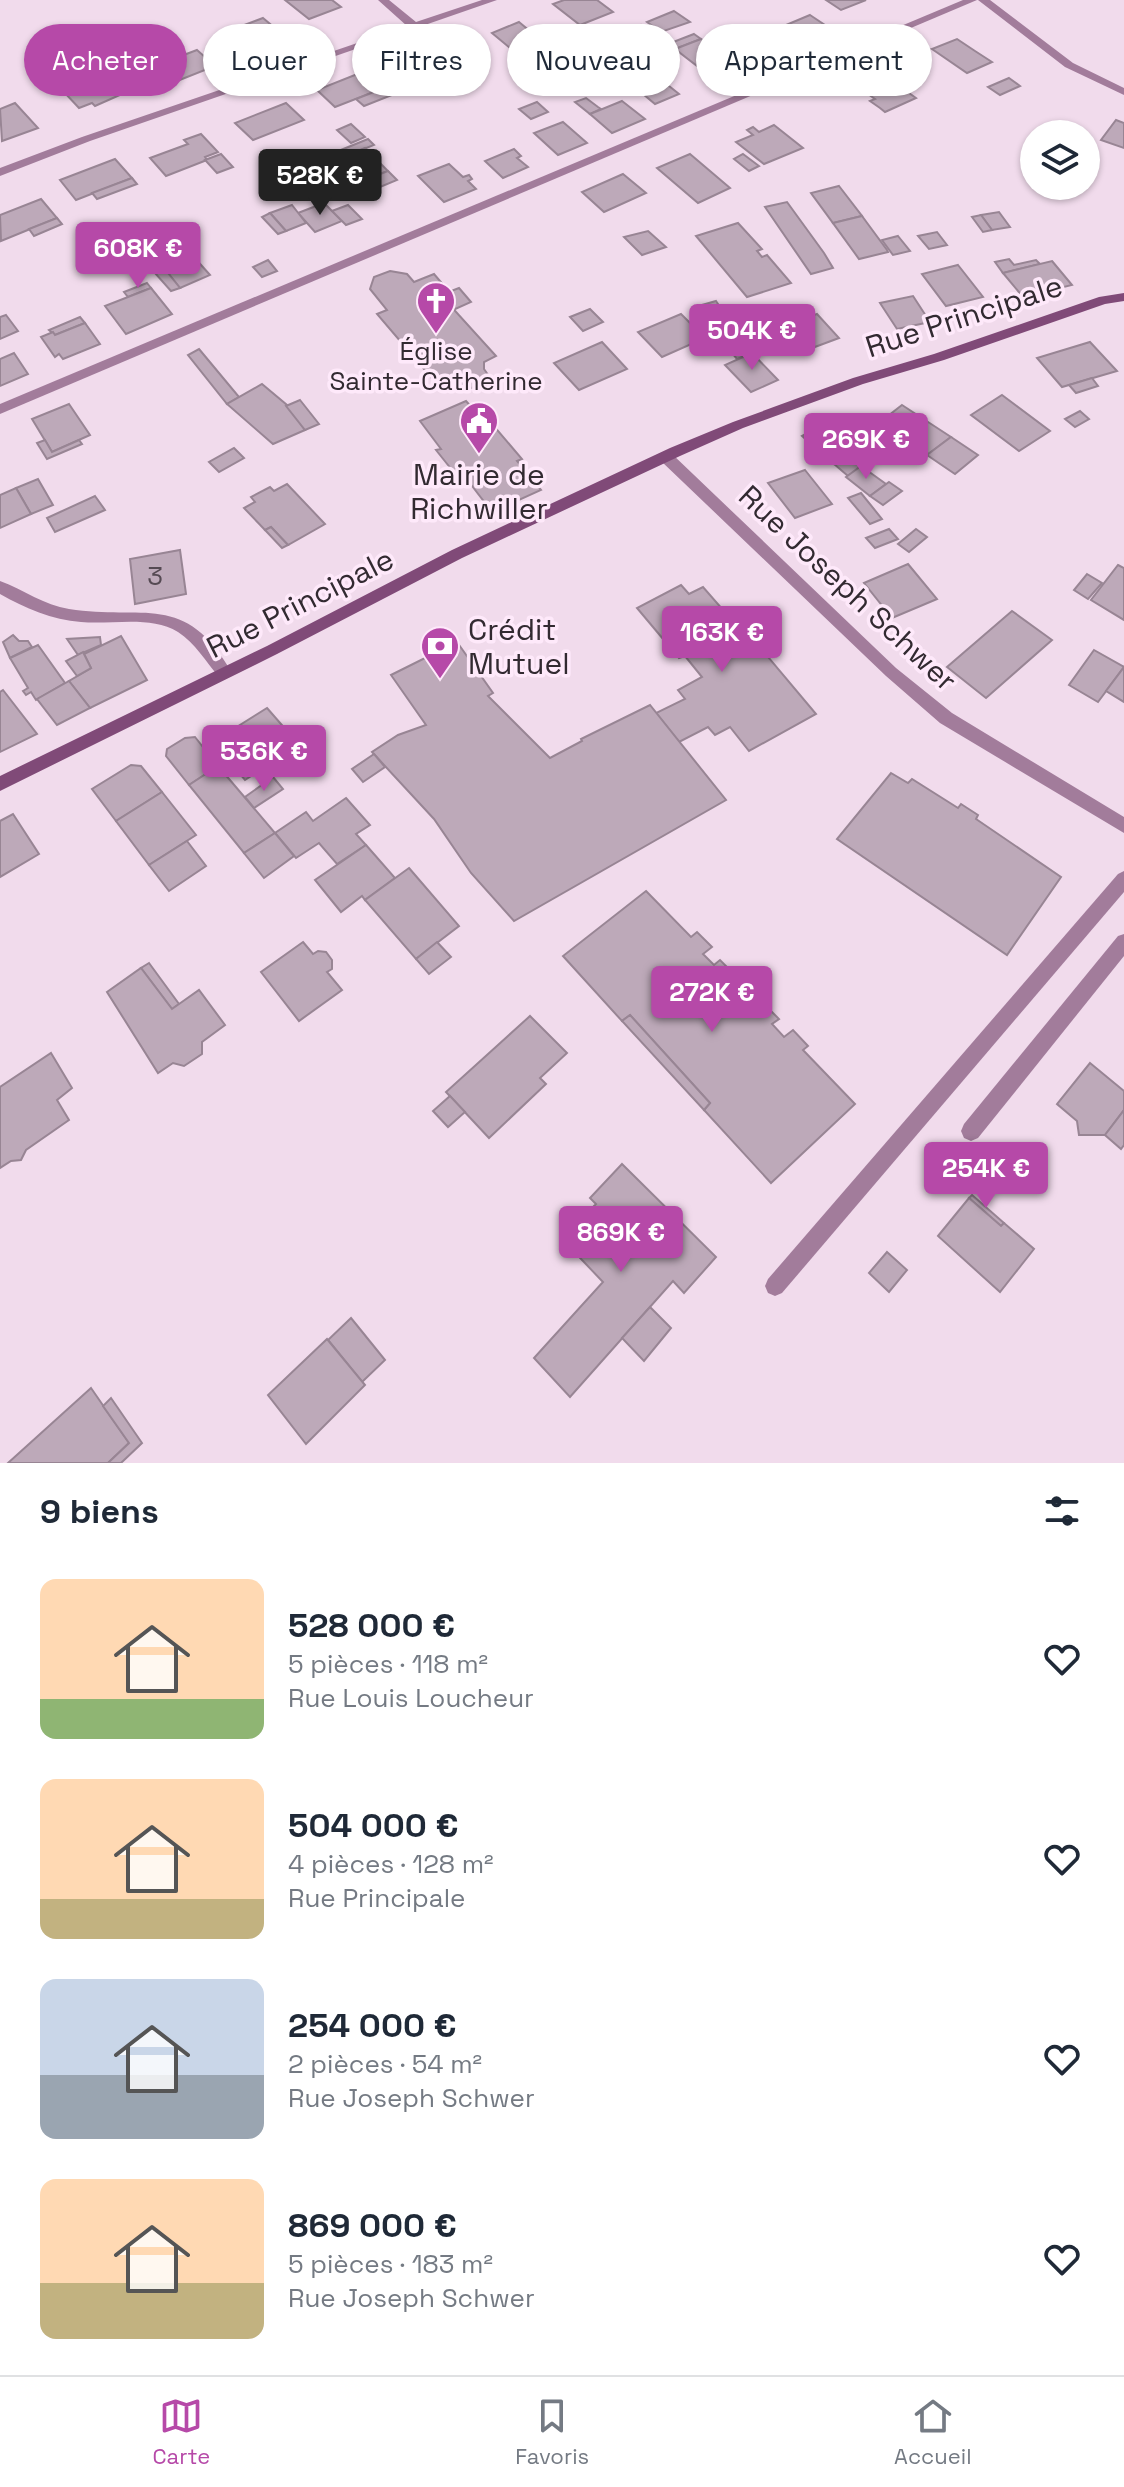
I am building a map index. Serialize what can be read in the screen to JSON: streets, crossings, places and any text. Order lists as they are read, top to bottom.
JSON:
{
  "streets": {
    "main road": ["Rue Principale"],
    "street": ["Rue Joseph Schwer"]
  },
  "crossings": [
    ["Rue Principale", "Rue Joseph Schwer"]
  ],
  "places": {
    "church": ["Église Sainte-Catherine"],
    "public building": ["Mairie de Richwiller"],
    "bank": ["Crédit Mutuel"]
  },
  "house_numbers": ["3"],
  "page": {
    "chip": [
      "Acheter",
      "Louer",
      "Filtres",
      "Nouveau",
      "Appartement"
    ],
    "price": [
      "528K €",
      "608K €",
      "504K €",
      "269K €",
      "163K €",
      "536K €",
      "272K €",
      "254K €",
      "869K €"
    ],
    "heading": "9 biens",
    "list": [
      {
        "name": "528 000 €",
        "note": "5 pièces · 118 m² · Rue Louis Loucheur"
      },
      {
        "name": "504 000 €",
        "note": "4 pièces · 128 m² · Rue Principale"
      },
      {
        "name": "254 000 €",
        "note": "2 pièces · 54 m² · Rue Joseph Schwer"
      },
      {
        "name": "869 000 €",
        "note": "5 pièces · 183 m² · Rue Joseph Schwer"
      }
    ],
    "tabs": ["Carte", "Favoris", "Accueil"]
  }
}
